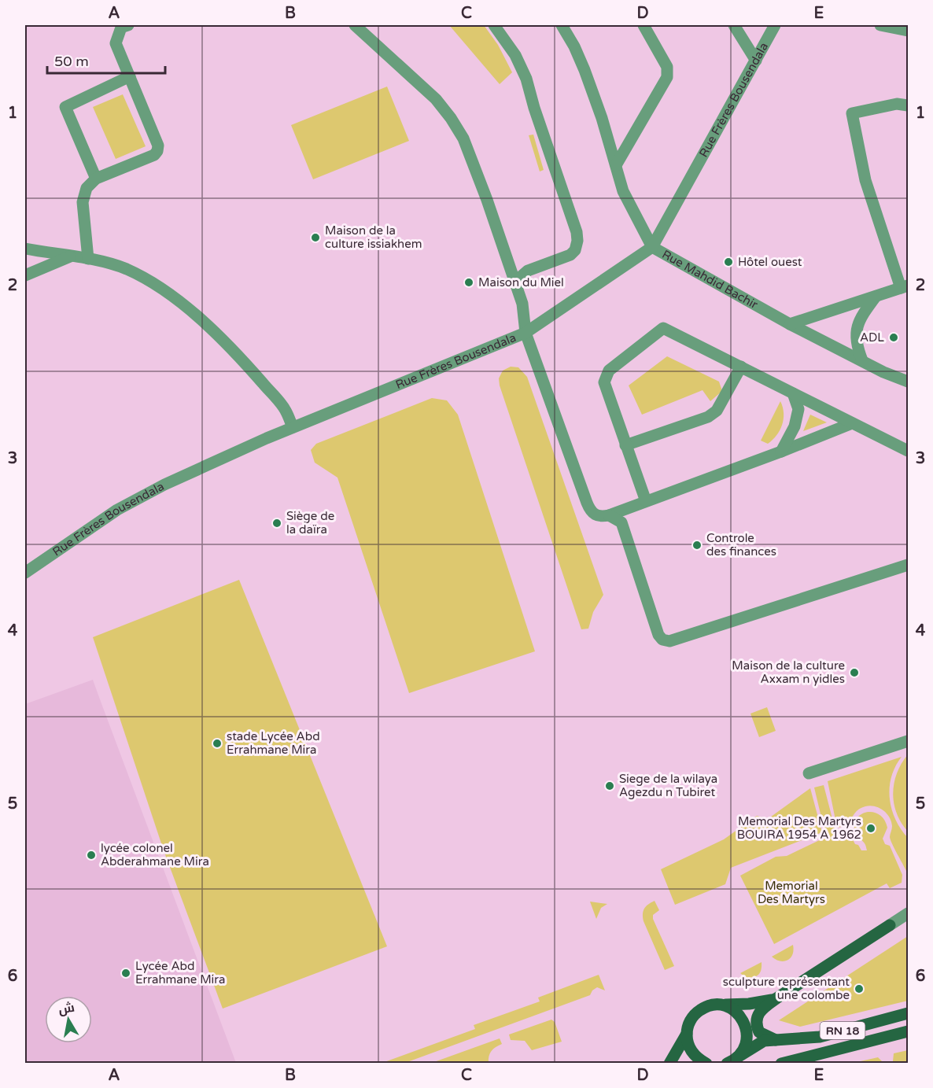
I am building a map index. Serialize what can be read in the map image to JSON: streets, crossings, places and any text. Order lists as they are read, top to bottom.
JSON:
{
  "streets": {
    "main road": ["RN 18"],
    "street": ["Rue Frères Bousendala", "Rue Mahdid Bachir"]
  },
  "crossings": [
    ["Rue Frères Bousendala", "Rue Mahdid Bachir"]
  ],
  "parks": ["Memorial Des Martyrs"],
  "places": [
    "Maison de la culture issiakhem",
    "Hôtel ouest",
    "Maison du Miel",
    "ADL",
    "Siège de la daïra",
    "Controle des finances",
    "Maison de la culture Axxam n yidles",
    "stade Lycée Abd Errahmane Mira",
    "Siege de la wilaya Agezdu n Tubiret",
    "Memorial Des Martyrs BOUIRA 1954 A 1962",
    "lycée colonel Abderahmane Mira",
    "Lycée Abd Errahmane Mira",
    "sculpture représentant une colombe"
  ],
  "scale_bar": "50 m",
  "north": "top",
  "grid": {
    "columns": [
      "A",
      "B",
      "C",
      "D",
      "E"
    ],
    "rows": [
      "1",
      "2",
      "3",
      "4",
      "5",
      "6"
    ]
  }
}
